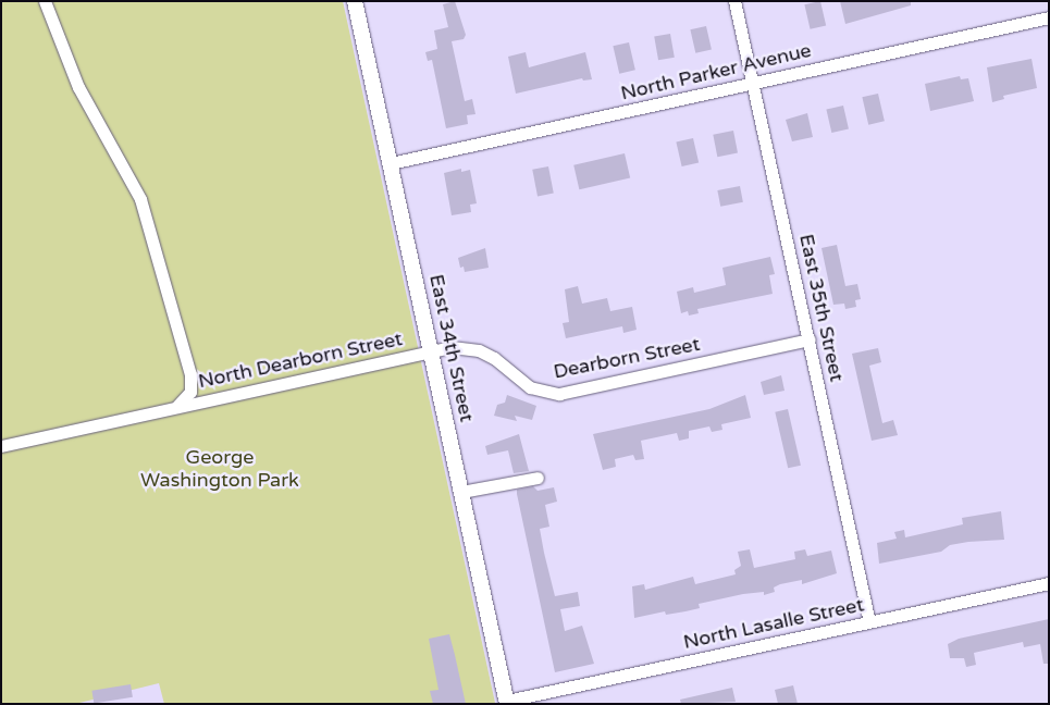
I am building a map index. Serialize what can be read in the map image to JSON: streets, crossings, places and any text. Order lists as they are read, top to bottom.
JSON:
{
  "streets": {
    "main road": ["East 34th Street"],
    "street": [
      "North Parker Avenue",
      "East 35th Street",
      "Dearborn Street",
      "North Dearborn Street",
      "North Lasalle Street"
    ]
  },
  "crossings": [
    ["North Parker Avenue", "East 35th Street"],
    ["North Parker Avenue", "East 34th Street"],
    ["East 35th Street", "Dearborn Street"],
    ["East 35th Street", "North Lasalle Street"],
    ["East 34th Street", "Dearborn Street"],
    ["East 34th Street", "North Dearborn Street"],
    ["East 34th Street", "North Lasalle Street"],
    ["Dearborn Street", "North Dearborn Street"]
  ],
  "parks": ["George Washington Park"]
}
